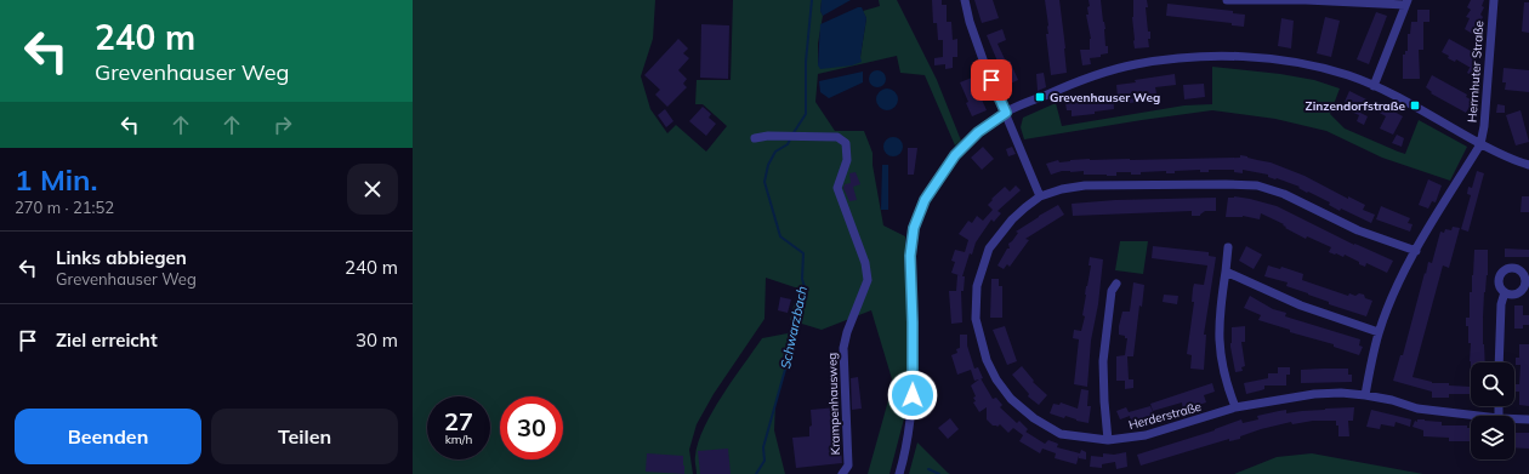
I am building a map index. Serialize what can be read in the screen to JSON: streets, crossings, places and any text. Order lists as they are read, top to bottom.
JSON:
{
  "streets": {
    "street": ["Herrnhuter Straße", "Krampenhausweg", "Herderstraße"]
  },
  "water": ["Schwarzbach"],
  "places": {
    "transit": ["Grevenhauser Weg", "Zinzendorfstraße"]
  },
  "page": {
    "turn": ["240 m", "Grevenhauser Weg"],
    "heading": ["1 Min.", "270 m · 21:52"],
    "list": [
      {
        "name": "Links abbiegen",
        "note": "Grevenhauser Weg",
        "value": "240 m"
      },
      {
        "name": "Ziel erreicht",
        "value": "30 m"
      }
    ],
    "speed": "27 km/h",
    "limit": "30",
    "buttons": ["Beenden", "Teilen"]
  }
}
